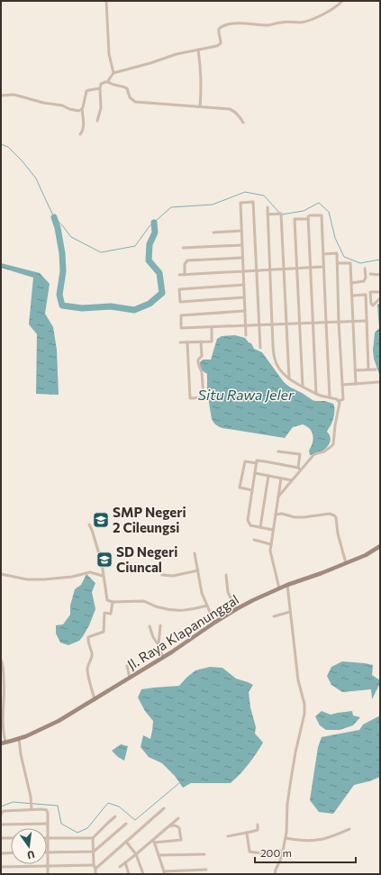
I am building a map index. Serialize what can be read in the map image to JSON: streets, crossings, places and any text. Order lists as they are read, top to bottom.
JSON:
{
  "streets": {
    "street": ["Jl. Raya Klapanunggal"]
  },
  "water": ["Situ Rawa Jeler"],
  "places": {
    "school or university": ["SMP Negeri 2 Cileungsi", "SD Negeri Ciuncal"]
  },
  "scale_bar": "200 m",
  "north": "bottom"
}
